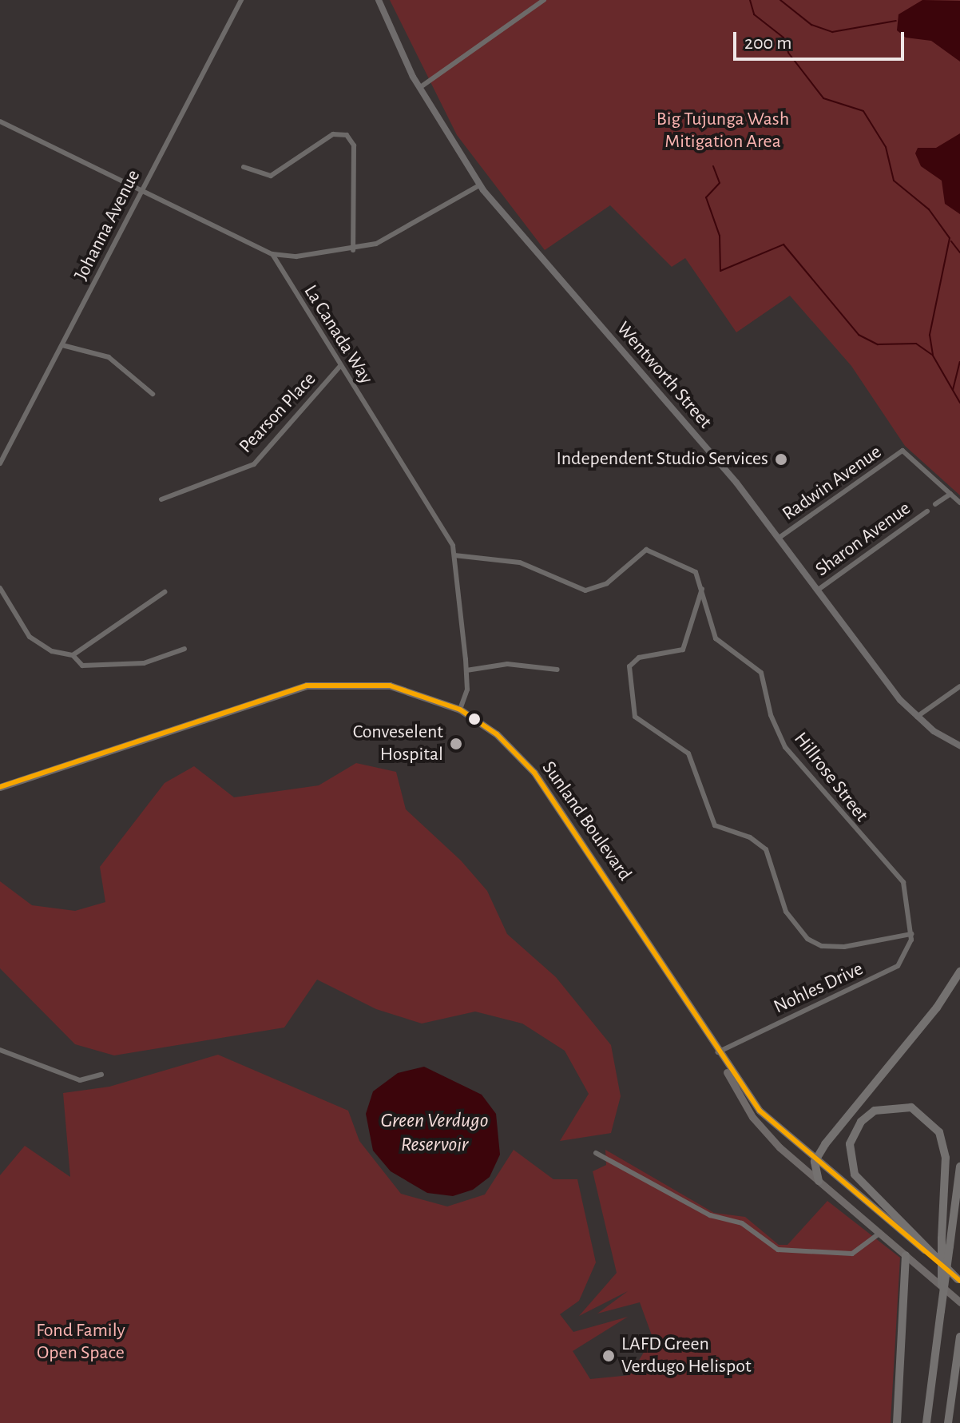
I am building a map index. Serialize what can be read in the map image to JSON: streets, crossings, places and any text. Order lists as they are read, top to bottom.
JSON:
{
  "streets": {
    "main road": ["Wentworth Street", "Sunland Boulevard"],
    "street": [
      "Johanna Avenue",
      "La Canada Way",
      "Pearson Place",
      "Radwin Avenue",
      "Sharon Avenue",
      "Hillrose Street",
      "Nohles Drive"
    ]
  },
  "crossings": [
    ["La Canada Way", "Pearson Place"],
    ["La Canada Way", "Hillrose Street"],
    ["La Canada Way", "Sunland Boulevard"],
    ["Wentworth Street", "Radwin Avenue"],
    ["Wentworth Street", "Sharon Avenue"],
    ["Radwin Avenue", "Sharon Avenue"],
    ["Hillrose Street", "Nohles Drive"],
    ["Sunland Boulevard", "Nohles Drive"]
  ],
  "water": ["Green Verdugo Reservoir"],
  "parks": ["Big Tujunga Wash Mitigation Area", "Fond Family Open Space"],
  "places": ["Independent Studio Services", "Conveselent Hospital", "LAFD Green Verdugo Helispot"],
  "scale_bar": "200 m"
}
